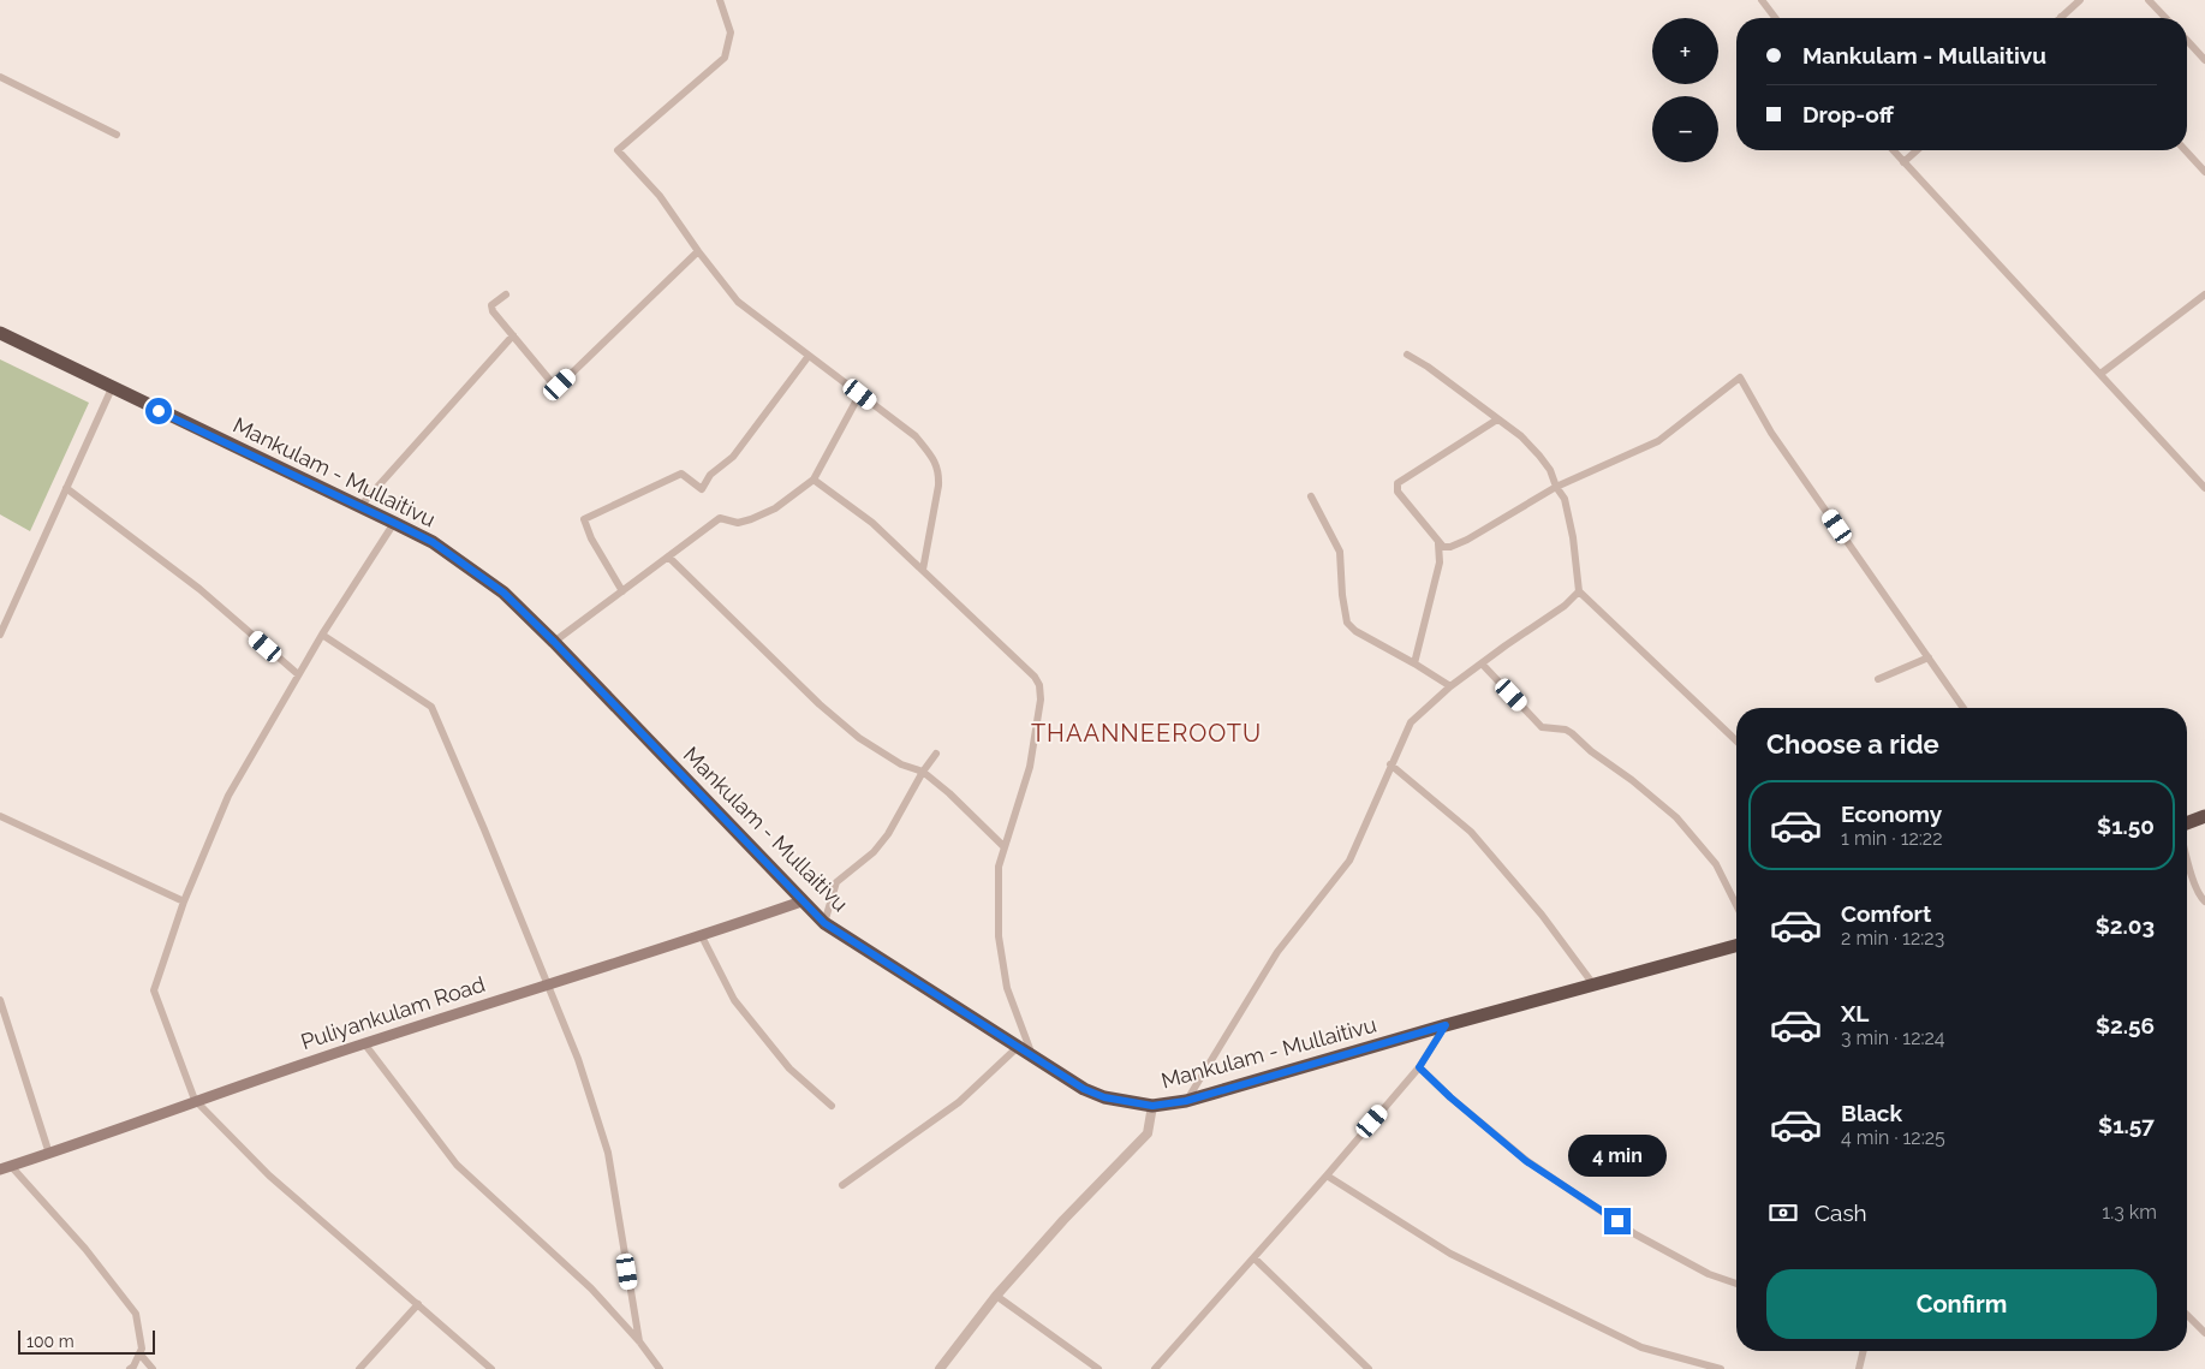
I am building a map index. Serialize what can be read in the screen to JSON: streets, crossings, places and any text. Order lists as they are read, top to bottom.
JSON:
{
  "streets": {
    "highway": ["Mankulam - Mullaitivu"],
    "main road": ["Puliyankulam Road"]
  },
  "crossings": [
    ["Mankulam - Mullaitivu", "Puliyankulam Road"]
  ],
  "districts": ["THAANNEEROOTU"],
  "scale_bar": "100 m",
  "page": {
    "map_buttons": ["+", "−"],
    "banner": ["Mankulam - Mullaitivu", "Drop-off"],
    "heading": "Choose a ride",
    "list": [
      {
        "name": "Economy",
        "note": "1 min · 12:22",
        "value": "$1.50"
      },
      {
        "name": "Comfort",
        "note": "2 min · 12:23",
        "value": "$2.03"
      },
      {
        "name": "XL",
        "note": "3 min · 12:24",
        "value": "$2.56"
      },
      {
        "name": "Black",
        "note": "4 min · 12:25",
        "value": "$1.57"
      }
    ],
    "bubble": "4 min",
    "pay": ["Cash", "1.3 km"],
    "buttons": "Confirm",
    "scale": "100 m"
  }
}
